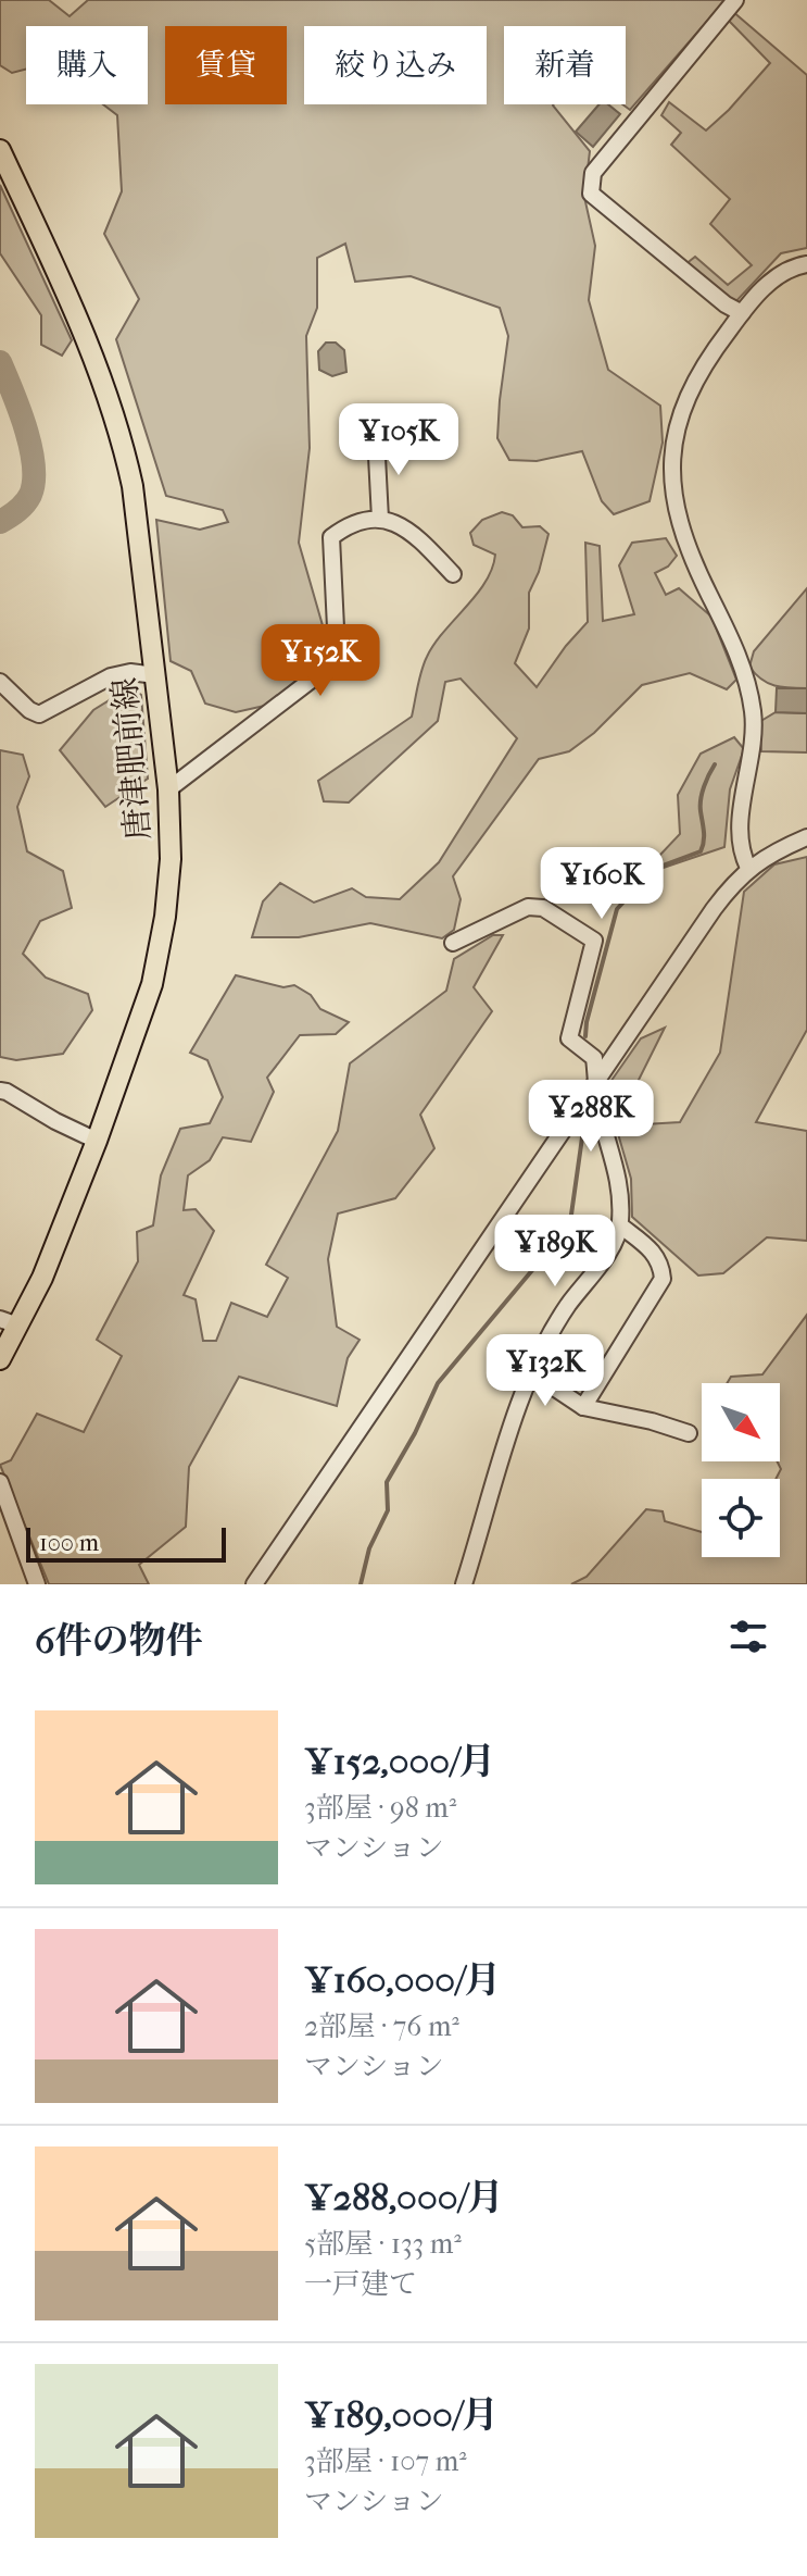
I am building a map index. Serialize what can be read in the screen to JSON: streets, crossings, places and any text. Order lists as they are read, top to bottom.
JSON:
{
  "streets": {
    "main road": ["唐津肥前線"]
  },
  "scale_bar": "100 m",
  "north": "bottom right",
  "page": {
    "chip": [
      "購入",
      "賃貸",
      "絞り込み",
      "新着"
    ],
    "price": [
      "¥105K",
      "¥152K",
      "¥160K",
      "¥288K",
      "¥189K",
      "¥132K"
    ],
    "scale": "100 m",
    "heading": "6件の物件",
    "list": [
      {
        "name": "¥152,000/月",
        "note": "3部屋 · 98 m² · マンション"
      },
      {
        "name": "¥160,000/月",
        "note": "2部屋 · 76 m² · マンション"
      },
      {
        "name": "¥288,000/月",
        "note": "5部屋 · 133 m² · 一戸建て"
      },
      {
        "name": "¥189,000/月",
        "note": "3部屋 · 107 m² · マンション"
      }
    ]
  }
}
